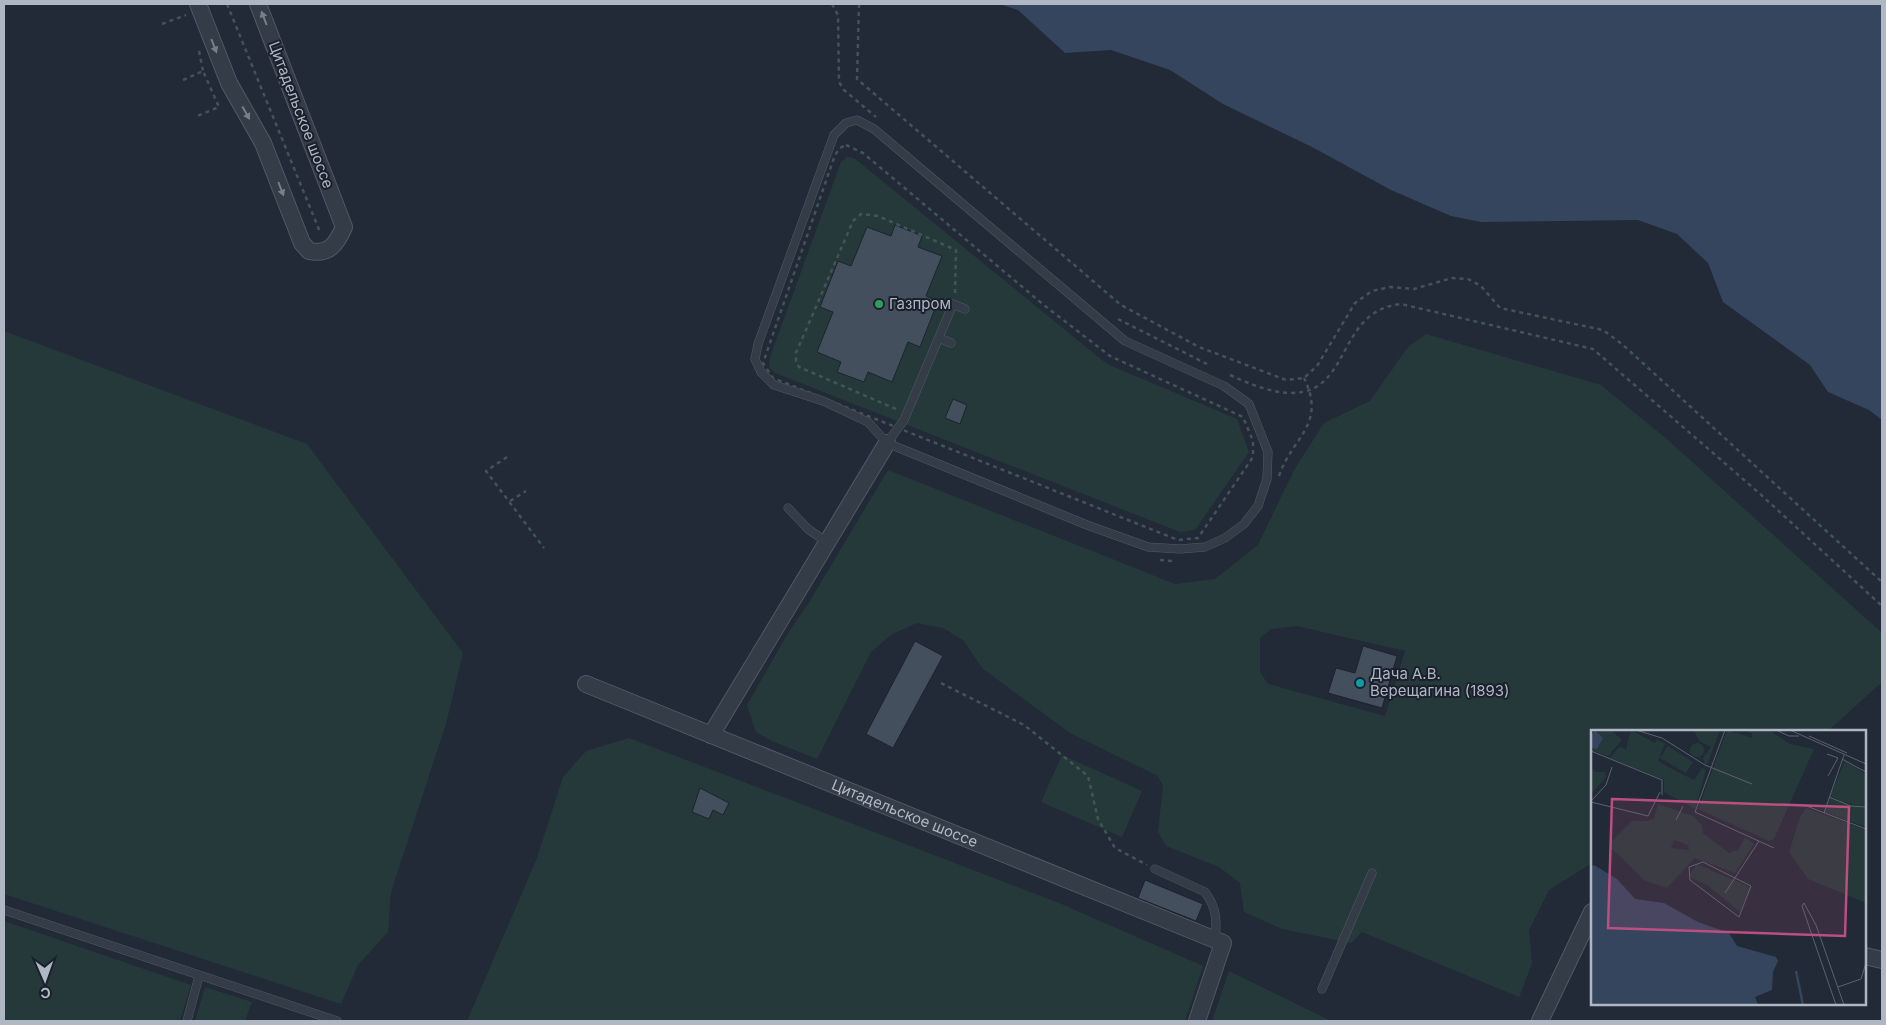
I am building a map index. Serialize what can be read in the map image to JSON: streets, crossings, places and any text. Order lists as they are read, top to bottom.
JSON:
{
  "streets": {
    "street": ["Цитадельское шоссе"]
  },
  "places": ["Газпром", "Дача А.В. Верещагина (1893)"],
  "north": "bottom"
}
